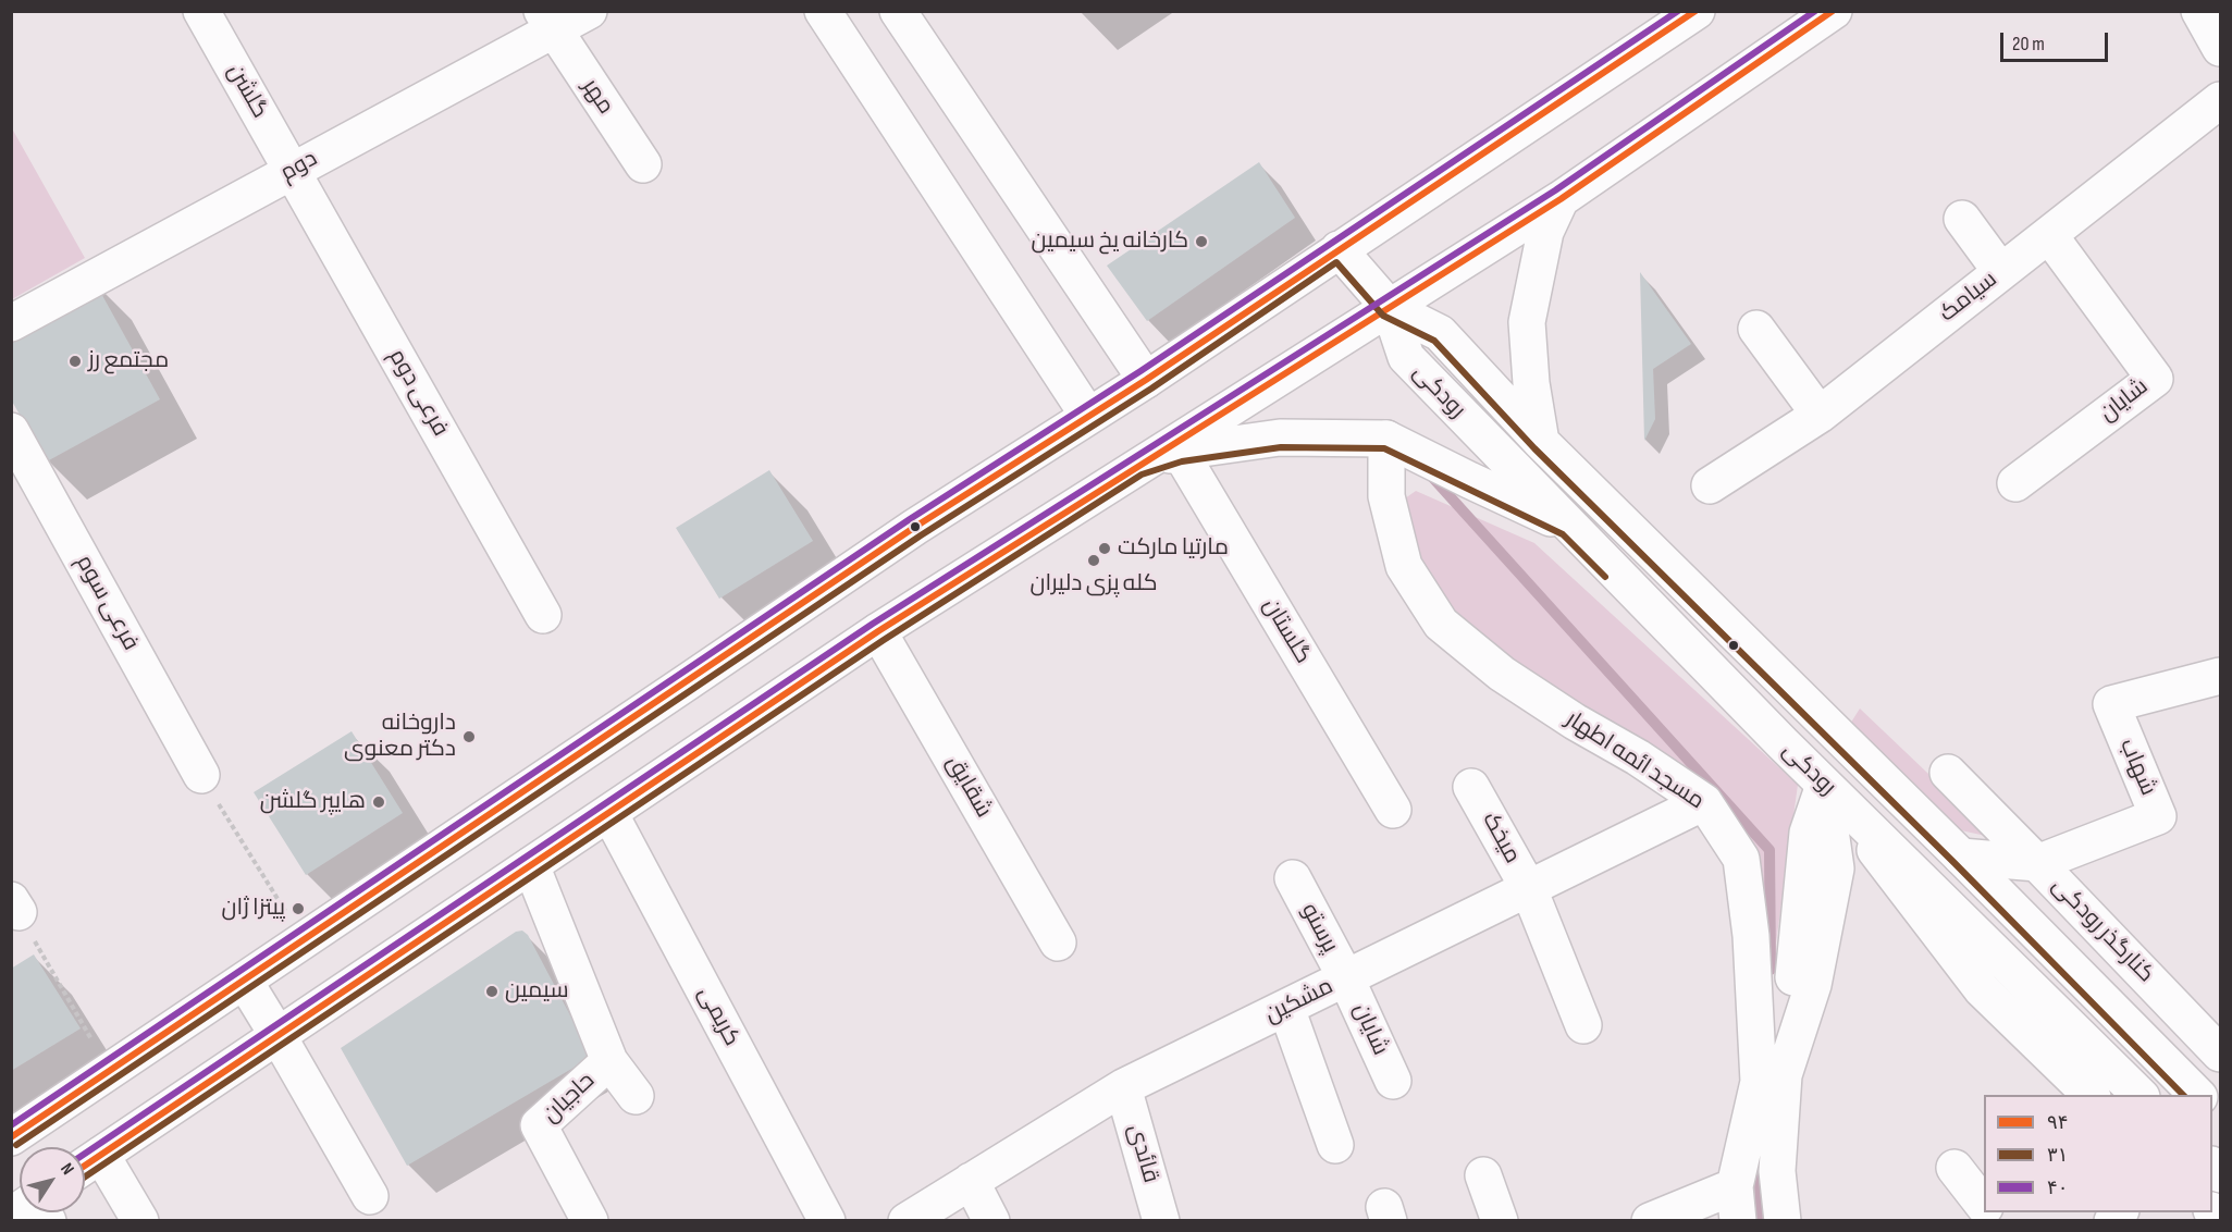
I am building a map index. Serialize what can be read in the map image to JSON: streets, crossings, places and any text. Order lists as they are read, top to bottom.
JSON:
{
  "streets": {
    "street": [
      "گلشن",
      "مهر",
      "دوم",
      "سیامک",
      "رودکی",
      "فرعی دوم",
      "شایان",
      "فرعی سوم",
      "گلستان",
      "مسجد ائمه اطهار",
      "شهاب",
      "شقایق",
      "میخک",
      "پرستو",
      "کنارگذر رودکی",
      "مشکین",
      "کریمی",
      "حاجیان",
      "قائدی"
    ]
  },
  "crossings": [
    ["گلشن", "دوم"],
    ["گلشن", "فرعی دوم"],
    ["مهر", "دوم"],
    ["دوم", "فرعی دوم"],
    ["سیامک", "شایان"],
    ["رودکی", "مسجد ائمه اطهار"],
    ["رودکی", "کنارگذر رودکی"],
    ["شایان", "پرستو"],
    ["شایان", "مشکین"],
    ["مسجد ائمه اطهار", "مشکین"],
    ["شهاب", "کنارگذر رودکی"],
    ["میخک", "مشکین"],
    ["پرستو", "مشکین"],
    ["مشکین", "قائدی"]
  ],
  "places": [
    "کارخانه یخ سیمین",
    "مجتمع رز",
    "مارتیا مارکت",
    "کله پزی دلیران",
    "داروخانه دکتر معنوی",
    "هایپر گلشن",
    "پیتزا ژان",
    "سیمین"
  ],
  "lines": ["transit line ۹۴", "transit line ۴۰", "transit line ۳۱"],
  "legend": ["۹۴", "۳۱", "۴۰"],
  "scale_bar": "20 m",
  "north": "top right"
}
